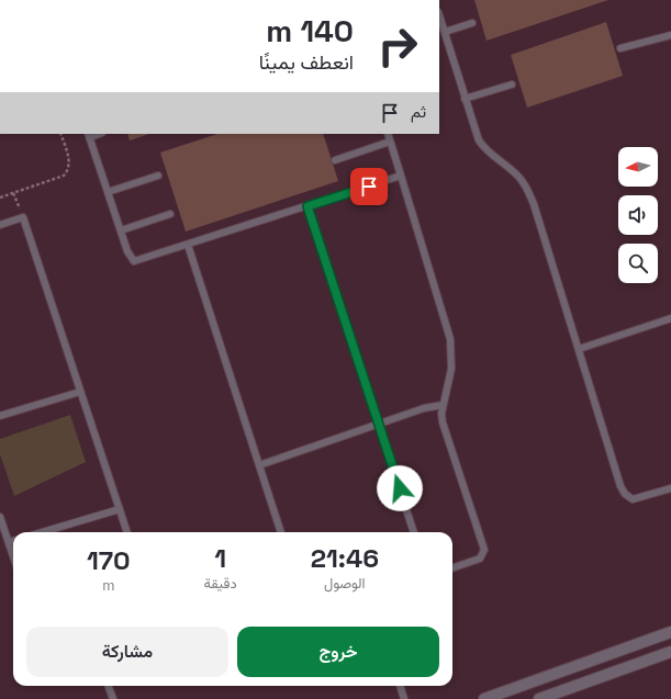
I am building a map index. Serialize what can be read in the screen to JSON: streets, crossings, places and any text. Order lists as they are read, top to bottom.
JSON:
{
  "north": "left",
  "page": {
    "turn": ["140 m", "انعطف يمينًا"],
    "then": "ثم",
    "eta": [
      "21:46",
      "الوصول",
      "1",
      "دقيقة",
      "170",
      "m"
    ],
    "buttons": ["خروج", "مشاركة"]
  }
}
